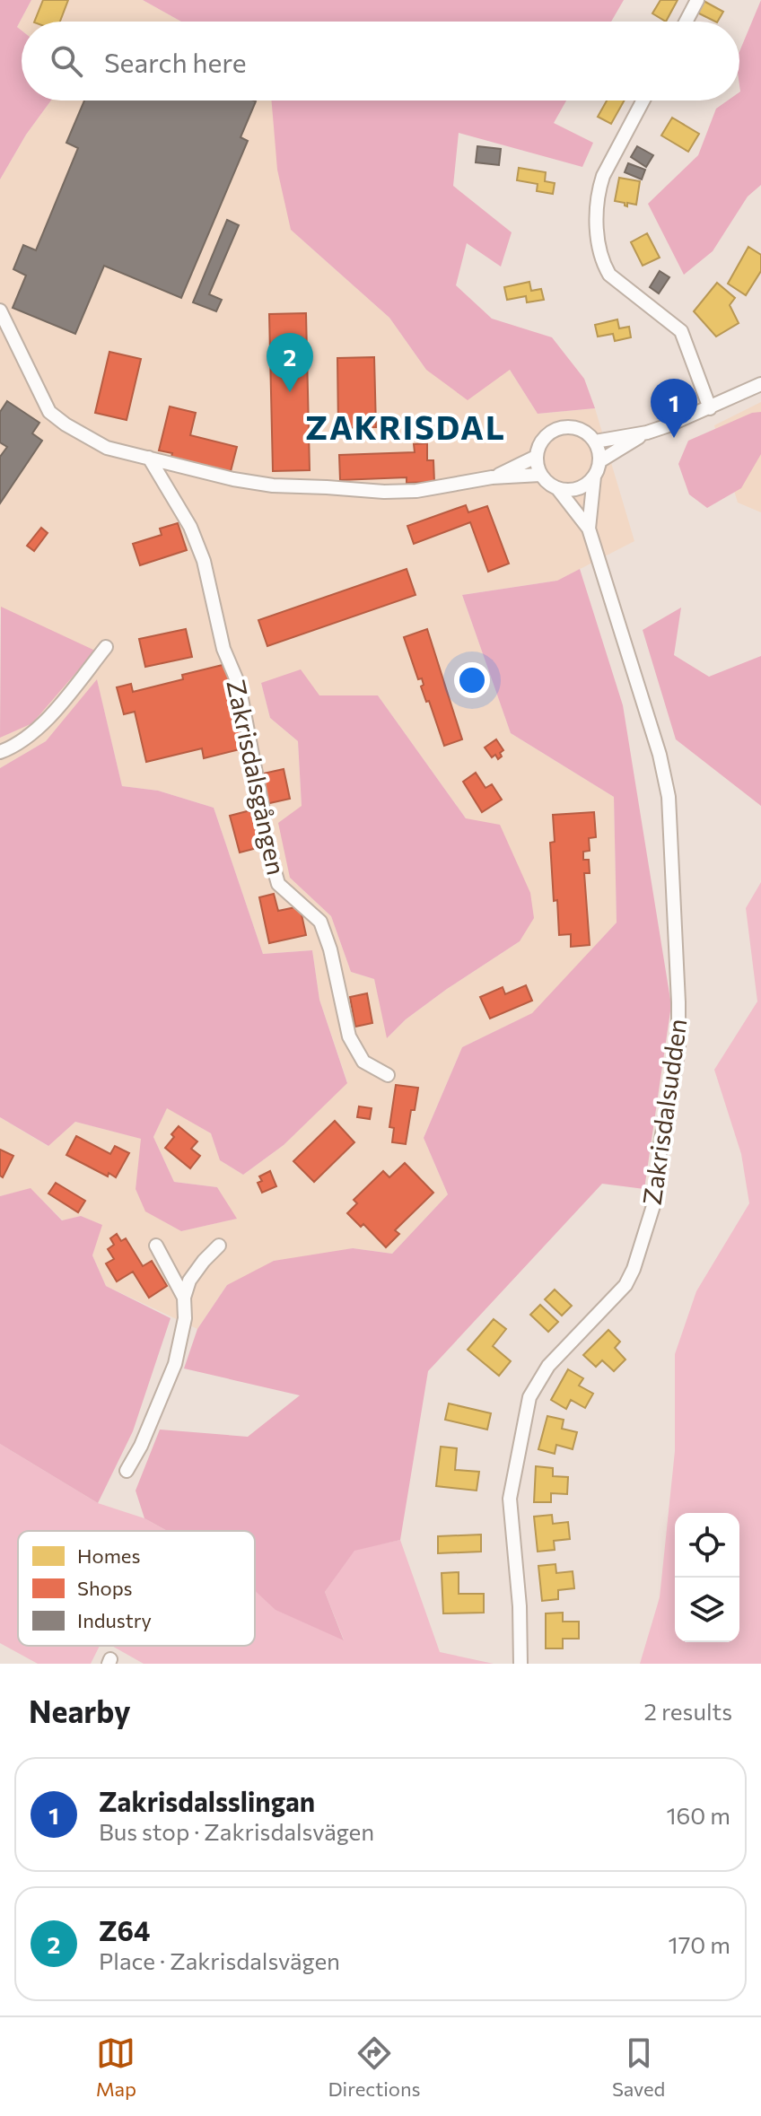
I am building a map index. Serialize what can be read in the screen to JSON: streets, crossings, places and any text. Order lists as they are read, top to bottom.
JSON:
{
  "streets": {
    "street": ["Zakrisdalsgången", "Zakrisdalsudden"]
  },
  "districts": ["ZAKRISDAL"],
  "legend": ["Homes", "Shops", "Industry"],
  "page": {
    "search": "Search here",
    "pins": ["2", "1"],
    "heading": ["Nearby", "2 results"],
    "list": [
      {
        "mark": "1",
        "name": "Zakrisdalsslingan",
        "note": "Bus stop · Zakrisdalsvägen",
        "value": "160 m"
      },
      {
        "mark": "2",
        "name": "Z64",
        "note": "Place · Zakrisdalsvägen",
        "value": "170 m"
      }
    ],
    "nav": ["Map", "Directions", "Saved"]
  }
}
